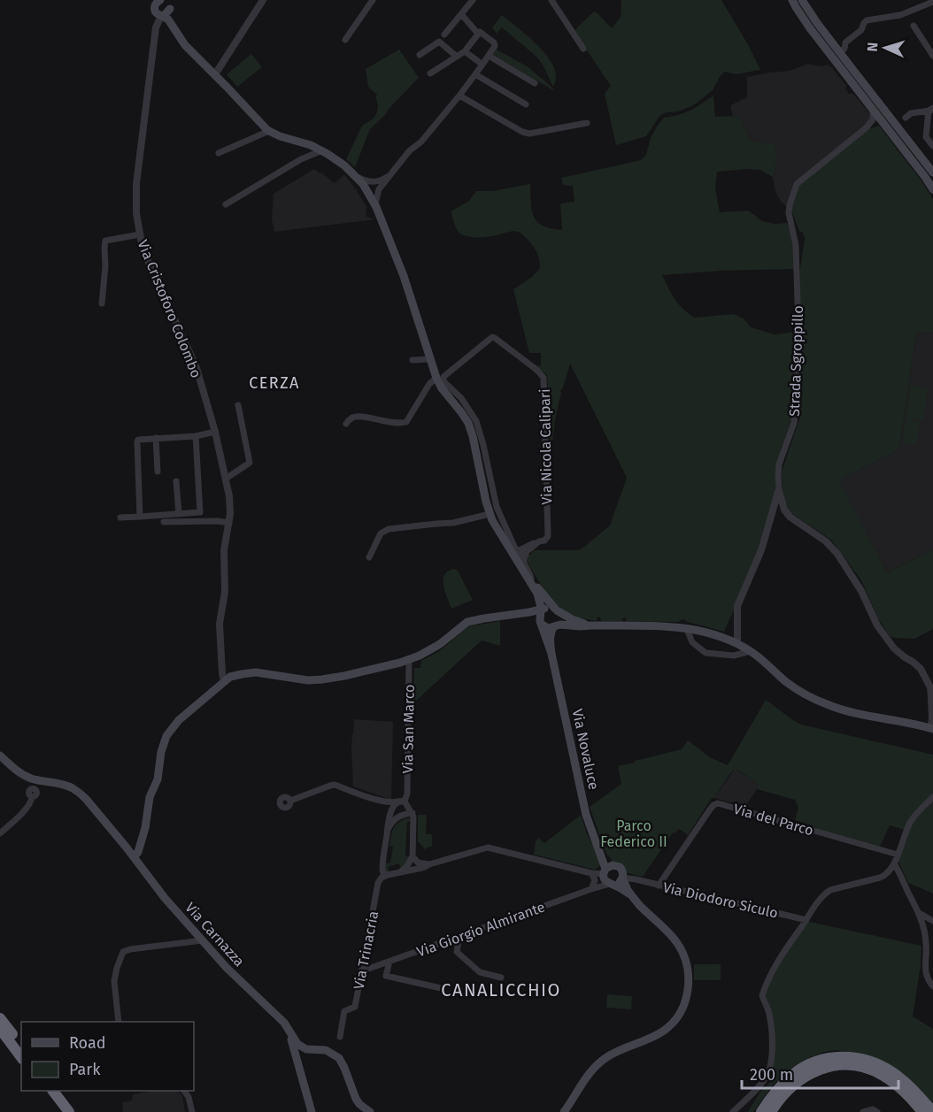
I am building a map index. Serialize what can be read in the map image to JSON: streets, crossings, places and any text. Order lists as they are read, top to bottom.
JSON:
{
  "streets": {
    "main road": ["Via Novaluce", "Via Carnazza"],
    "street": [
      "Via Cristoforo Colombo",
      "Strada Sgroppillo",
      "Via Nicola Calipari",
      "Via San Marco",
      "Via del Parco",
      "Via Diodoro Siculo",
      "Via Giorgio Almirante",
      "Via Trinacria"
    ]
  },
  "crossings": [
    ["Via Novaluce", "Via Giorgio Almirante"],
    ["Via del Parco", "Via Diodoro Siculo"],
    ["Via Giorgio Almirante", "Via Trinacria"]
  ],
  "districts": ["CERZA", "CANALICCHIO"],
  "parks": ["Parco Federico II"],
  "legend": ["Road", "Park"],
  "scale_bar": "200 m",
  "north": "left"
}
